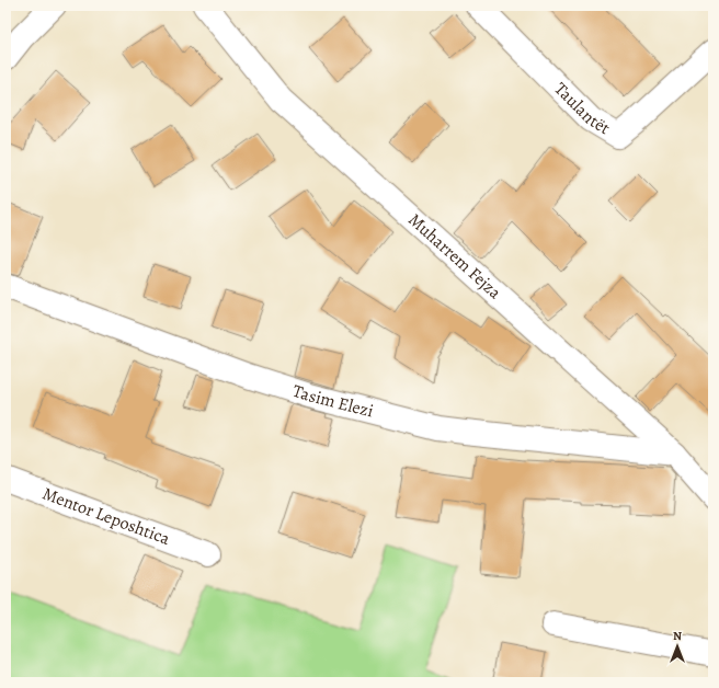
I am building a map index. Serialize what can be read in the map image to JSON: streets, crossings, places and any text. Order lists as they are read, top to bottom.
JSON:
{
  "streets": {
    "street": [
      "Taulantët",
      "Muharrem Fejza",
      "Tasim Elezi",
      "Mentor Leposhtica"
    ]
  },
  "crossings": [
    ["Muharrem Fejza", "Tasim Elezi"]
  ],
  "north": "top"
}
